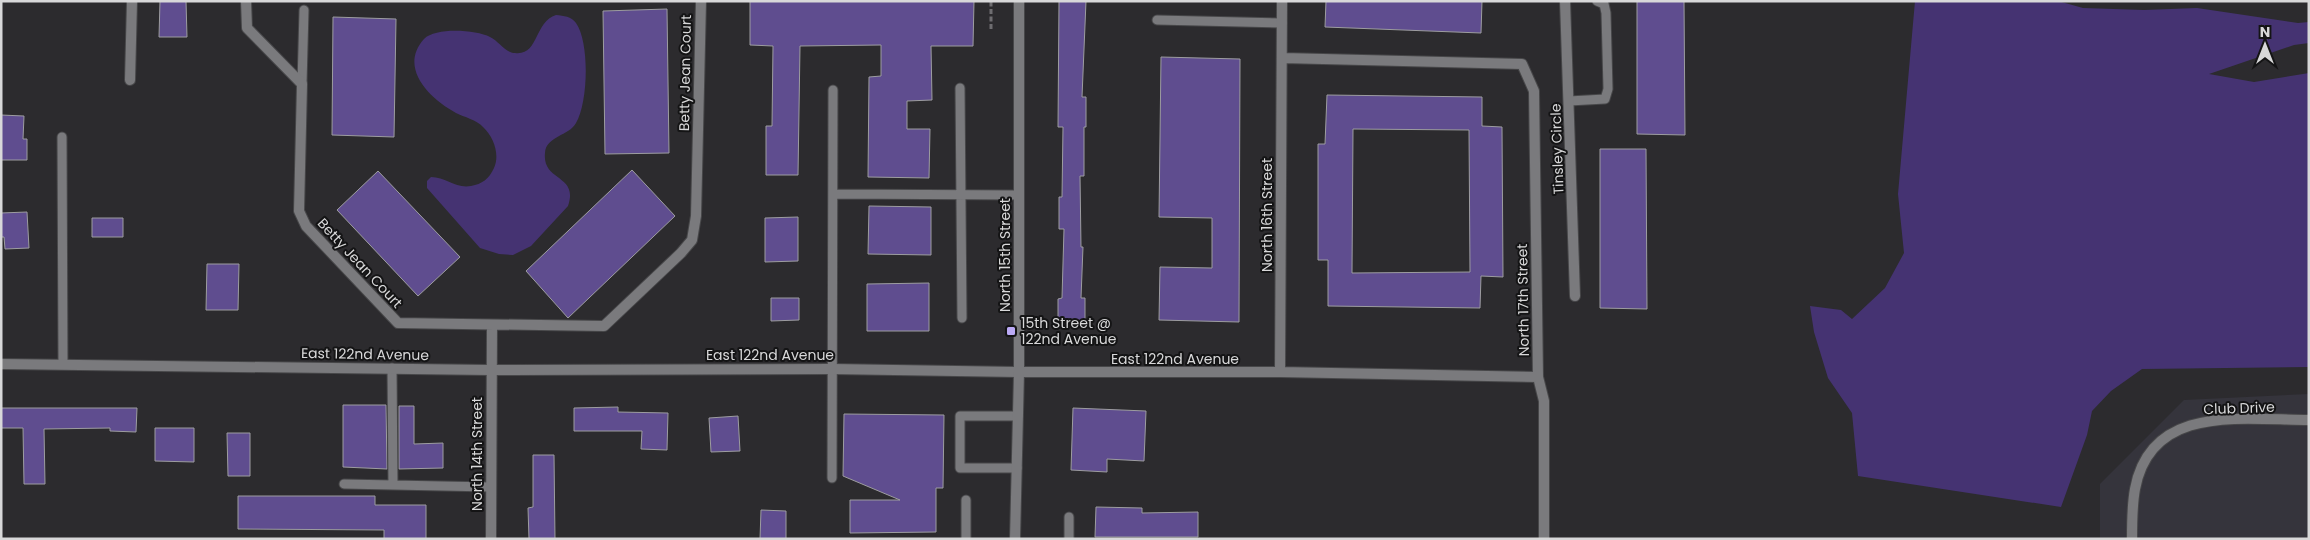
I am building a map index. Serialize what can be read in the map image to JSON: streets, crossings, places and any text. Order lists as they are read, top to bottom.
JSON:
{
  "streets": {
    "street": [
      "Betty Jean Court",
      "Tinsley Circle",
      "North 16th Street",
      "North 15th Street",
      "North 17th Street",
      "East 122nd Avenue",
      "Club Drive",
      "North 14th Street"
    ]
  },
  "crossings": [
    ["North 16th Street", "North 17th Street"],
    ["North 16th Street", "East 122nd Avenue"],
    ["North 15th Street", "East 122nd Avenue"],
    ["North 17th Street", "East 122nd Avenue"],
    ["East 122nd Avenue", "North 14th Street"]
  ],
  "places": {
    "transit": ["15th Street @ 122nd Avenue"]
  },
  "north": "top"
}
